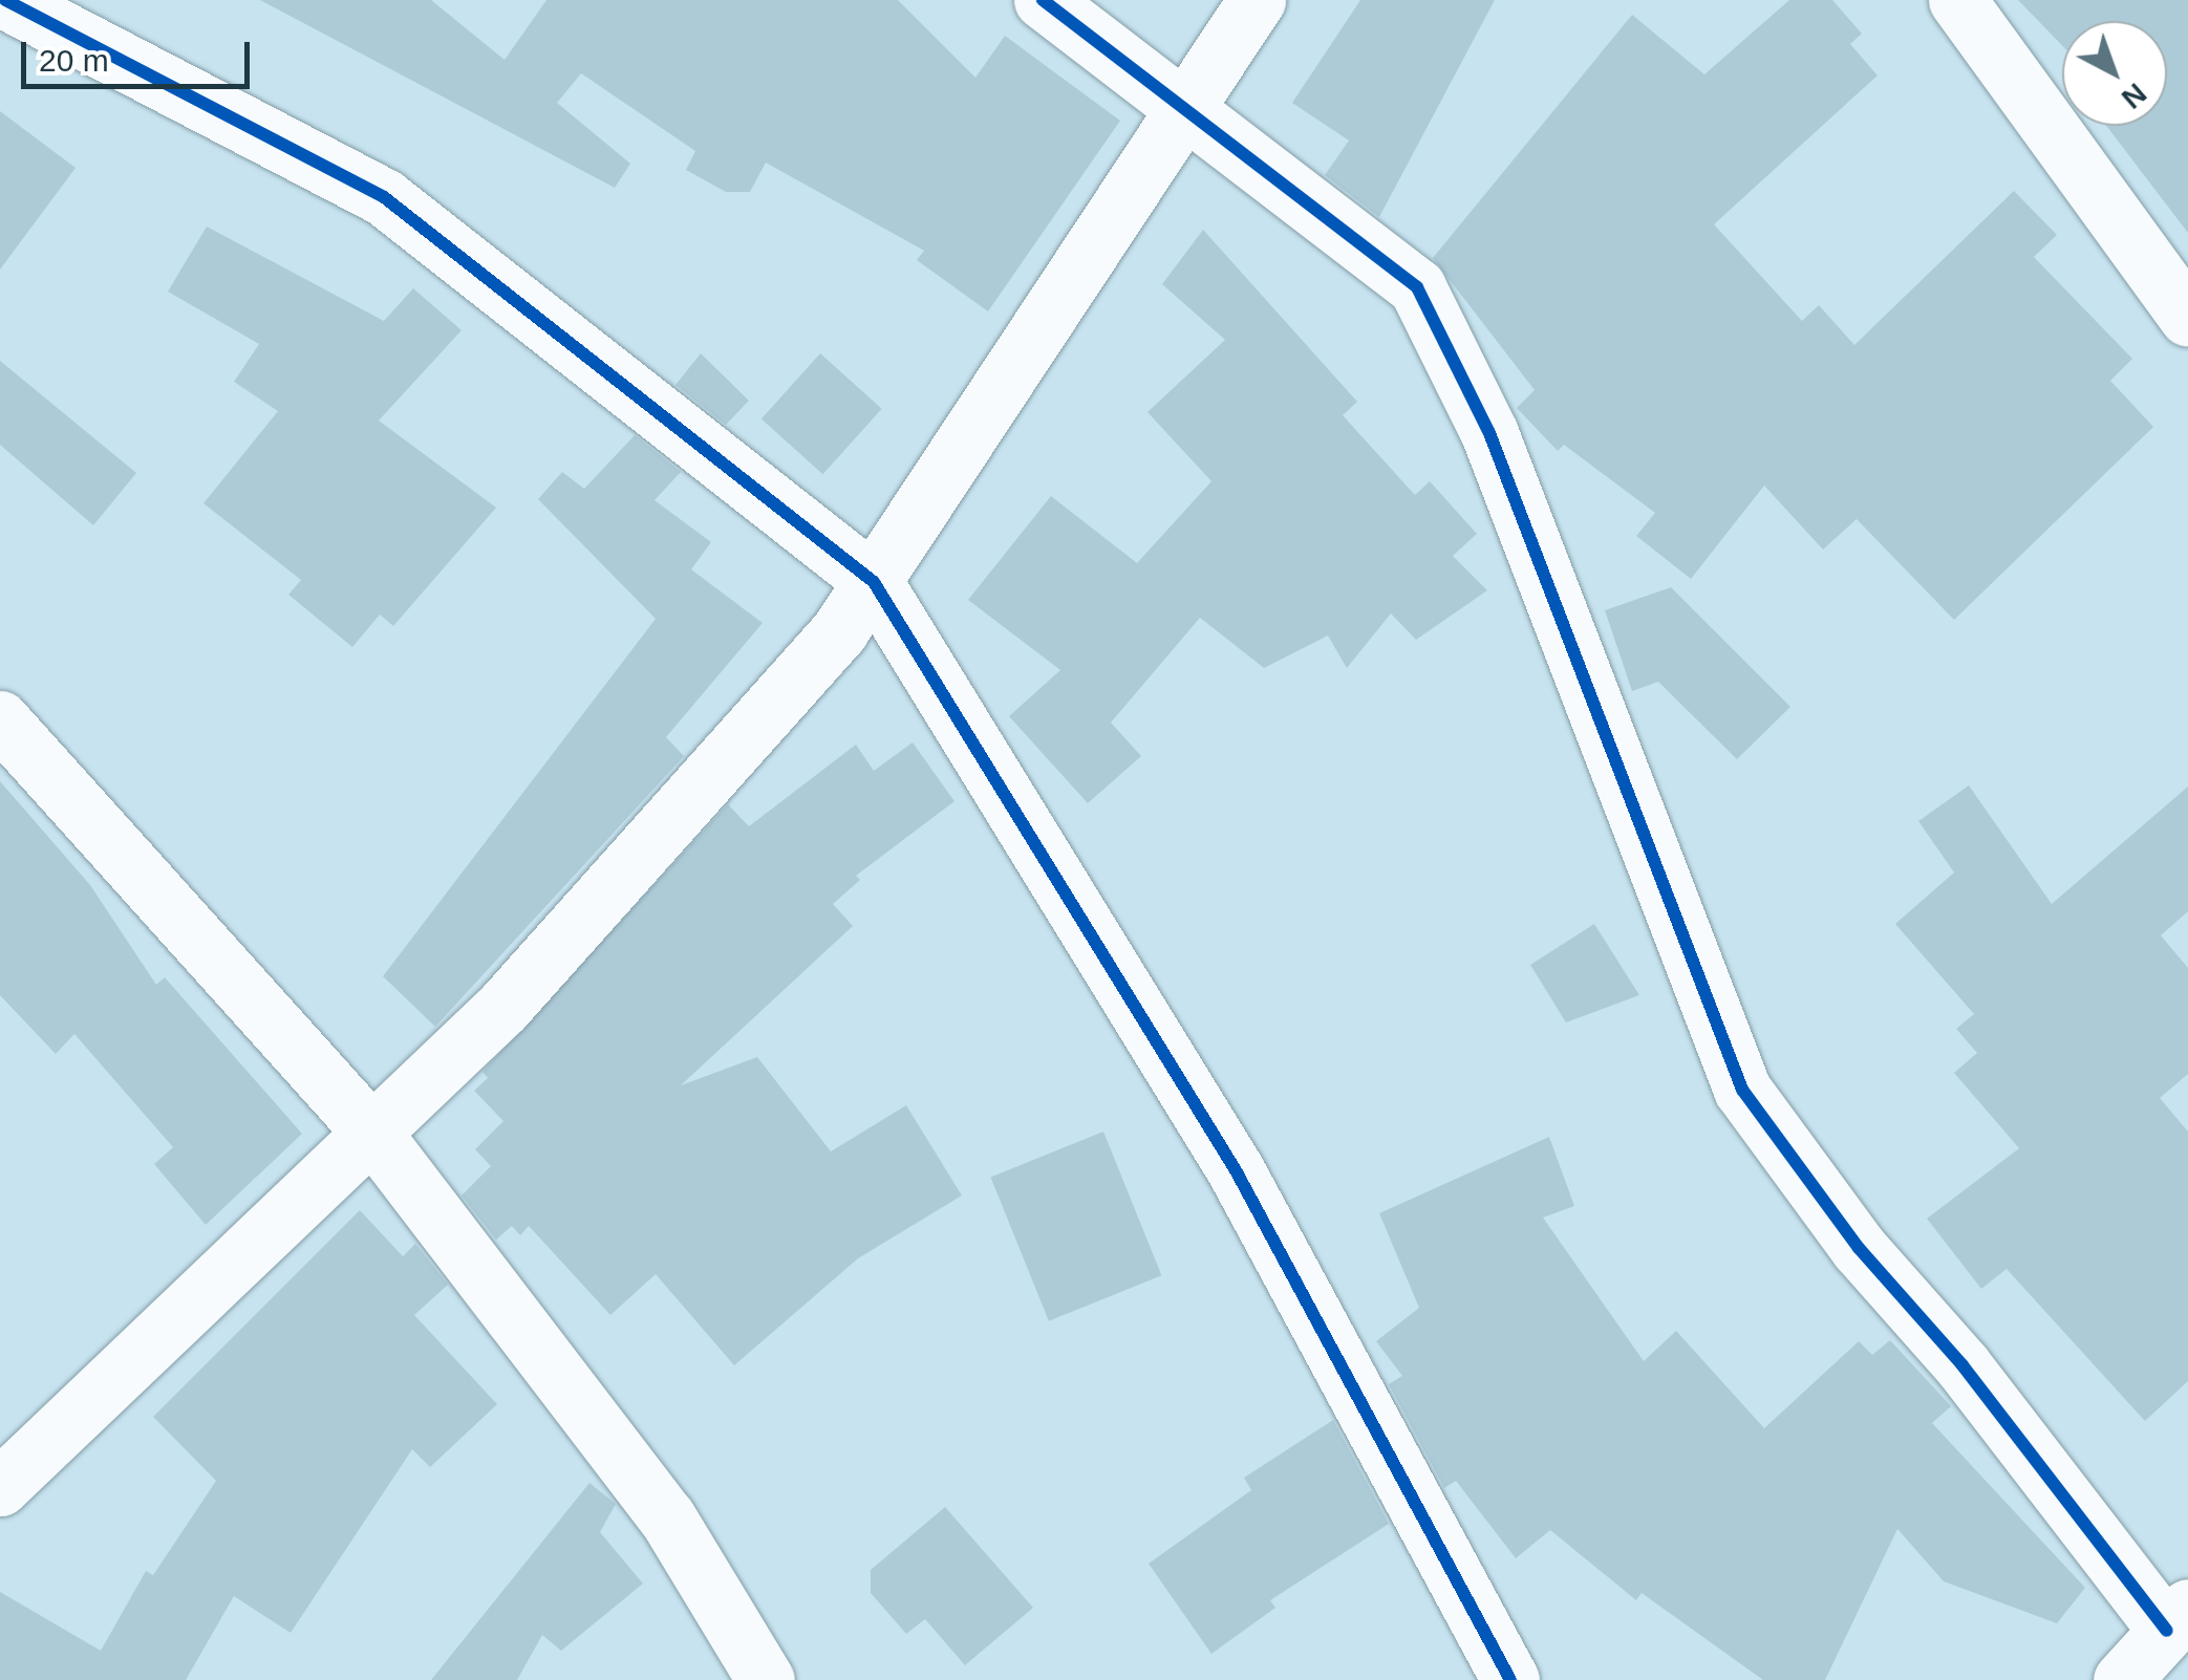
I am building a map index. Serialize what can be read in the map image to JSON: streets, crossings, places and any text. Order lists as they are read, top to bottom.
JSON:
{
  "scale_bar": "20 m",
  "north": "bottom right"
}
